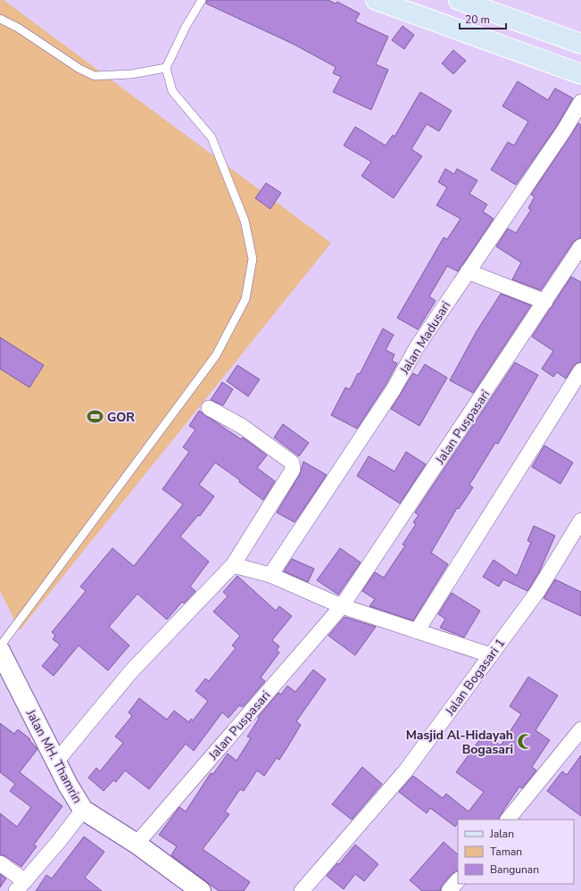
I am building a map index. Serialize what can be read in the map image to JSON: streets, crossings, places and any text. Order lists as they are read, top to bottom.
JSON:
{
  "streets": {
    "main road": ["Jalan MH. Thamrin"],
    "street": ["Jalan Madusari", "Jalan Puspasari", "Jalan Bogasari 1"]
  },
  "crossings": [
    ["Jalan Puspasari", "Jalan MH. Thamrin"]
  ],
  "places": {
    "sports": ["GOR"],
    "mosque": ["Masjid Al-Hidayah Bogasari"]
  },
  "legend": ["Jalan", "Taman", "Bangunan"],
  "scale_bar": "20 m"
}
